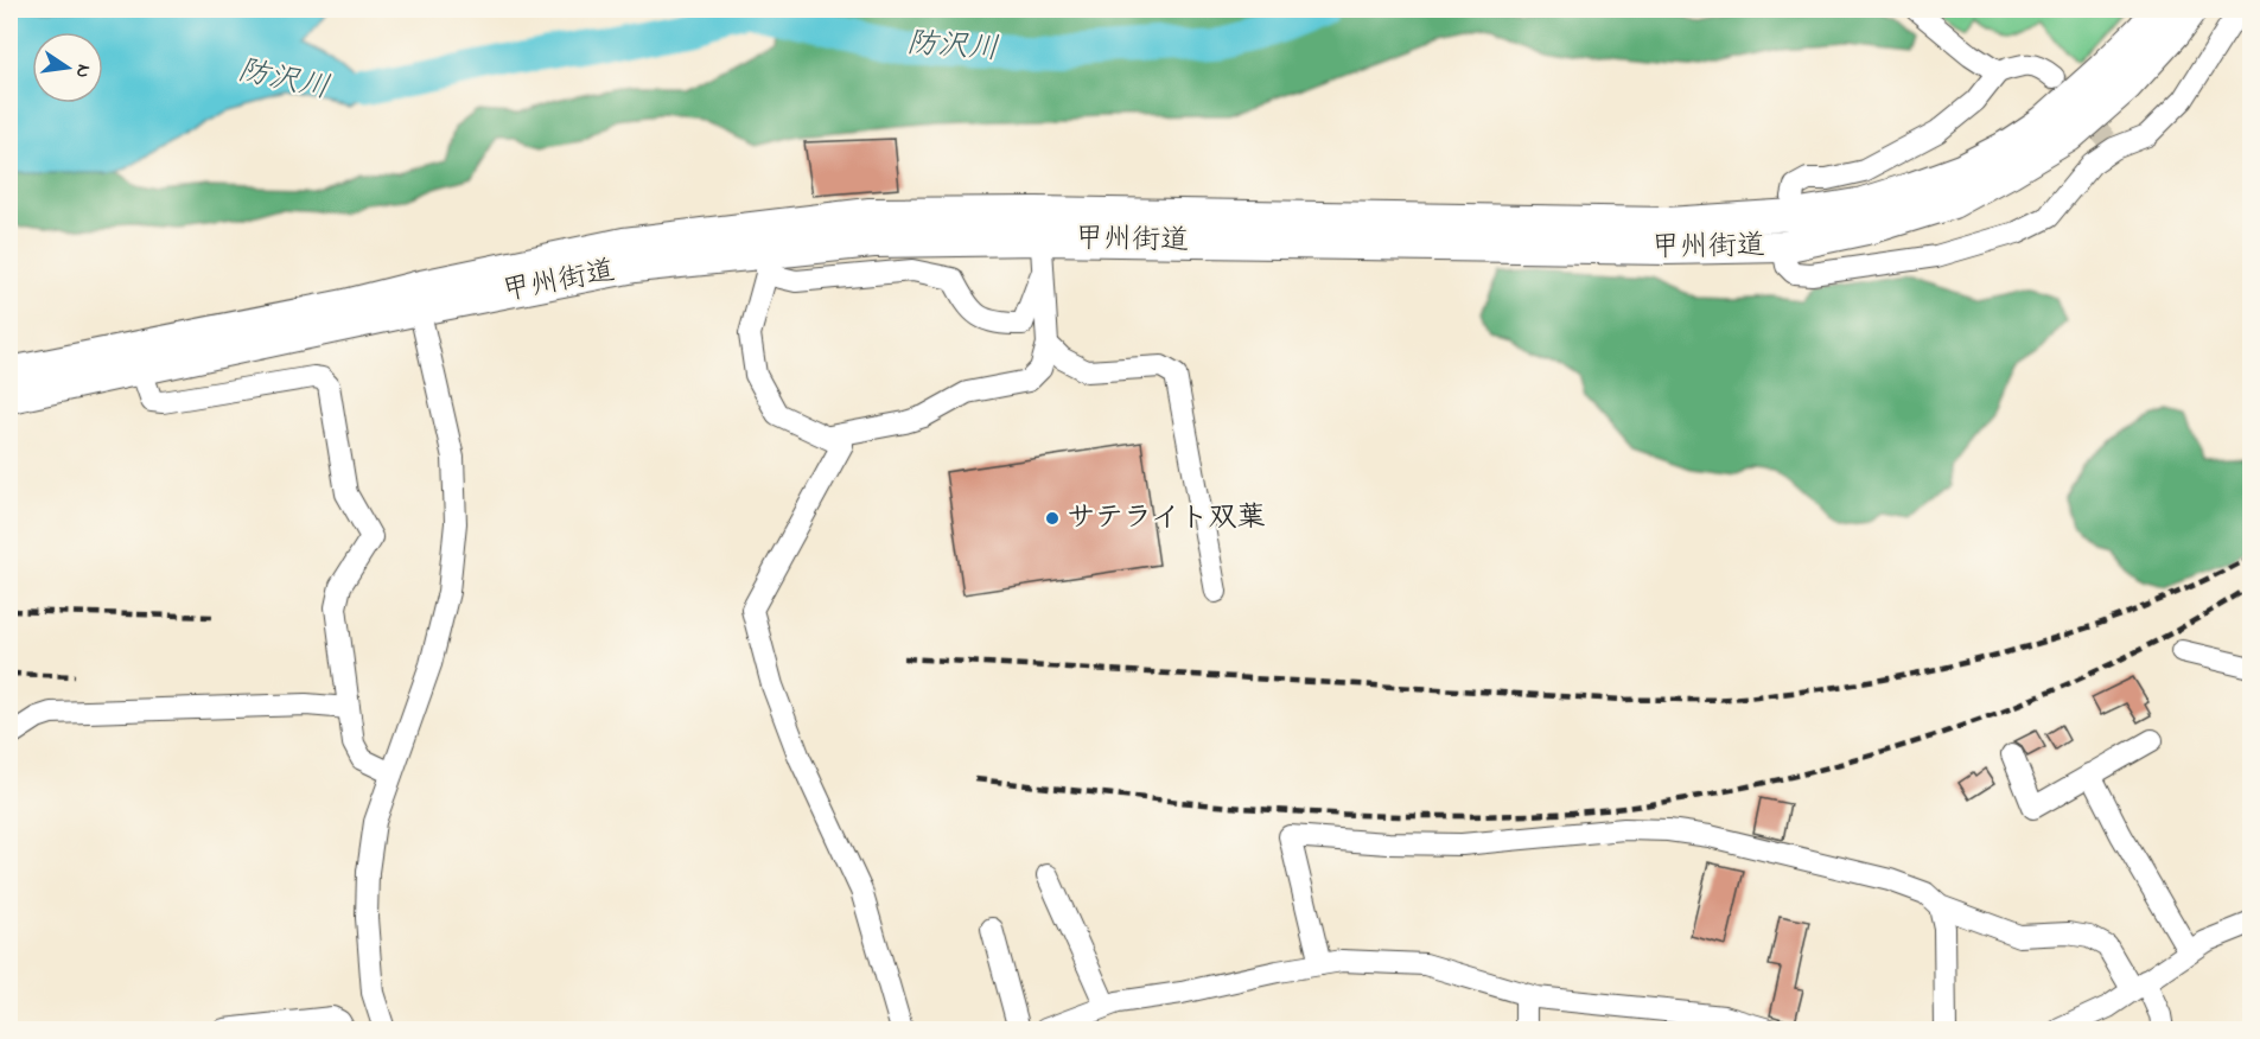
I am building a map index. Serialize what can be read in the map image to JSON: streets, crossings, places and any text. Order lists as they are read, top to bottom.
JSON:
{
  "streets": {
    "highway": ["甲州街道"]
  },
  "water": ["防沢川"],
  "places": ["サテライト双葉"],
  "north": "right"
}
